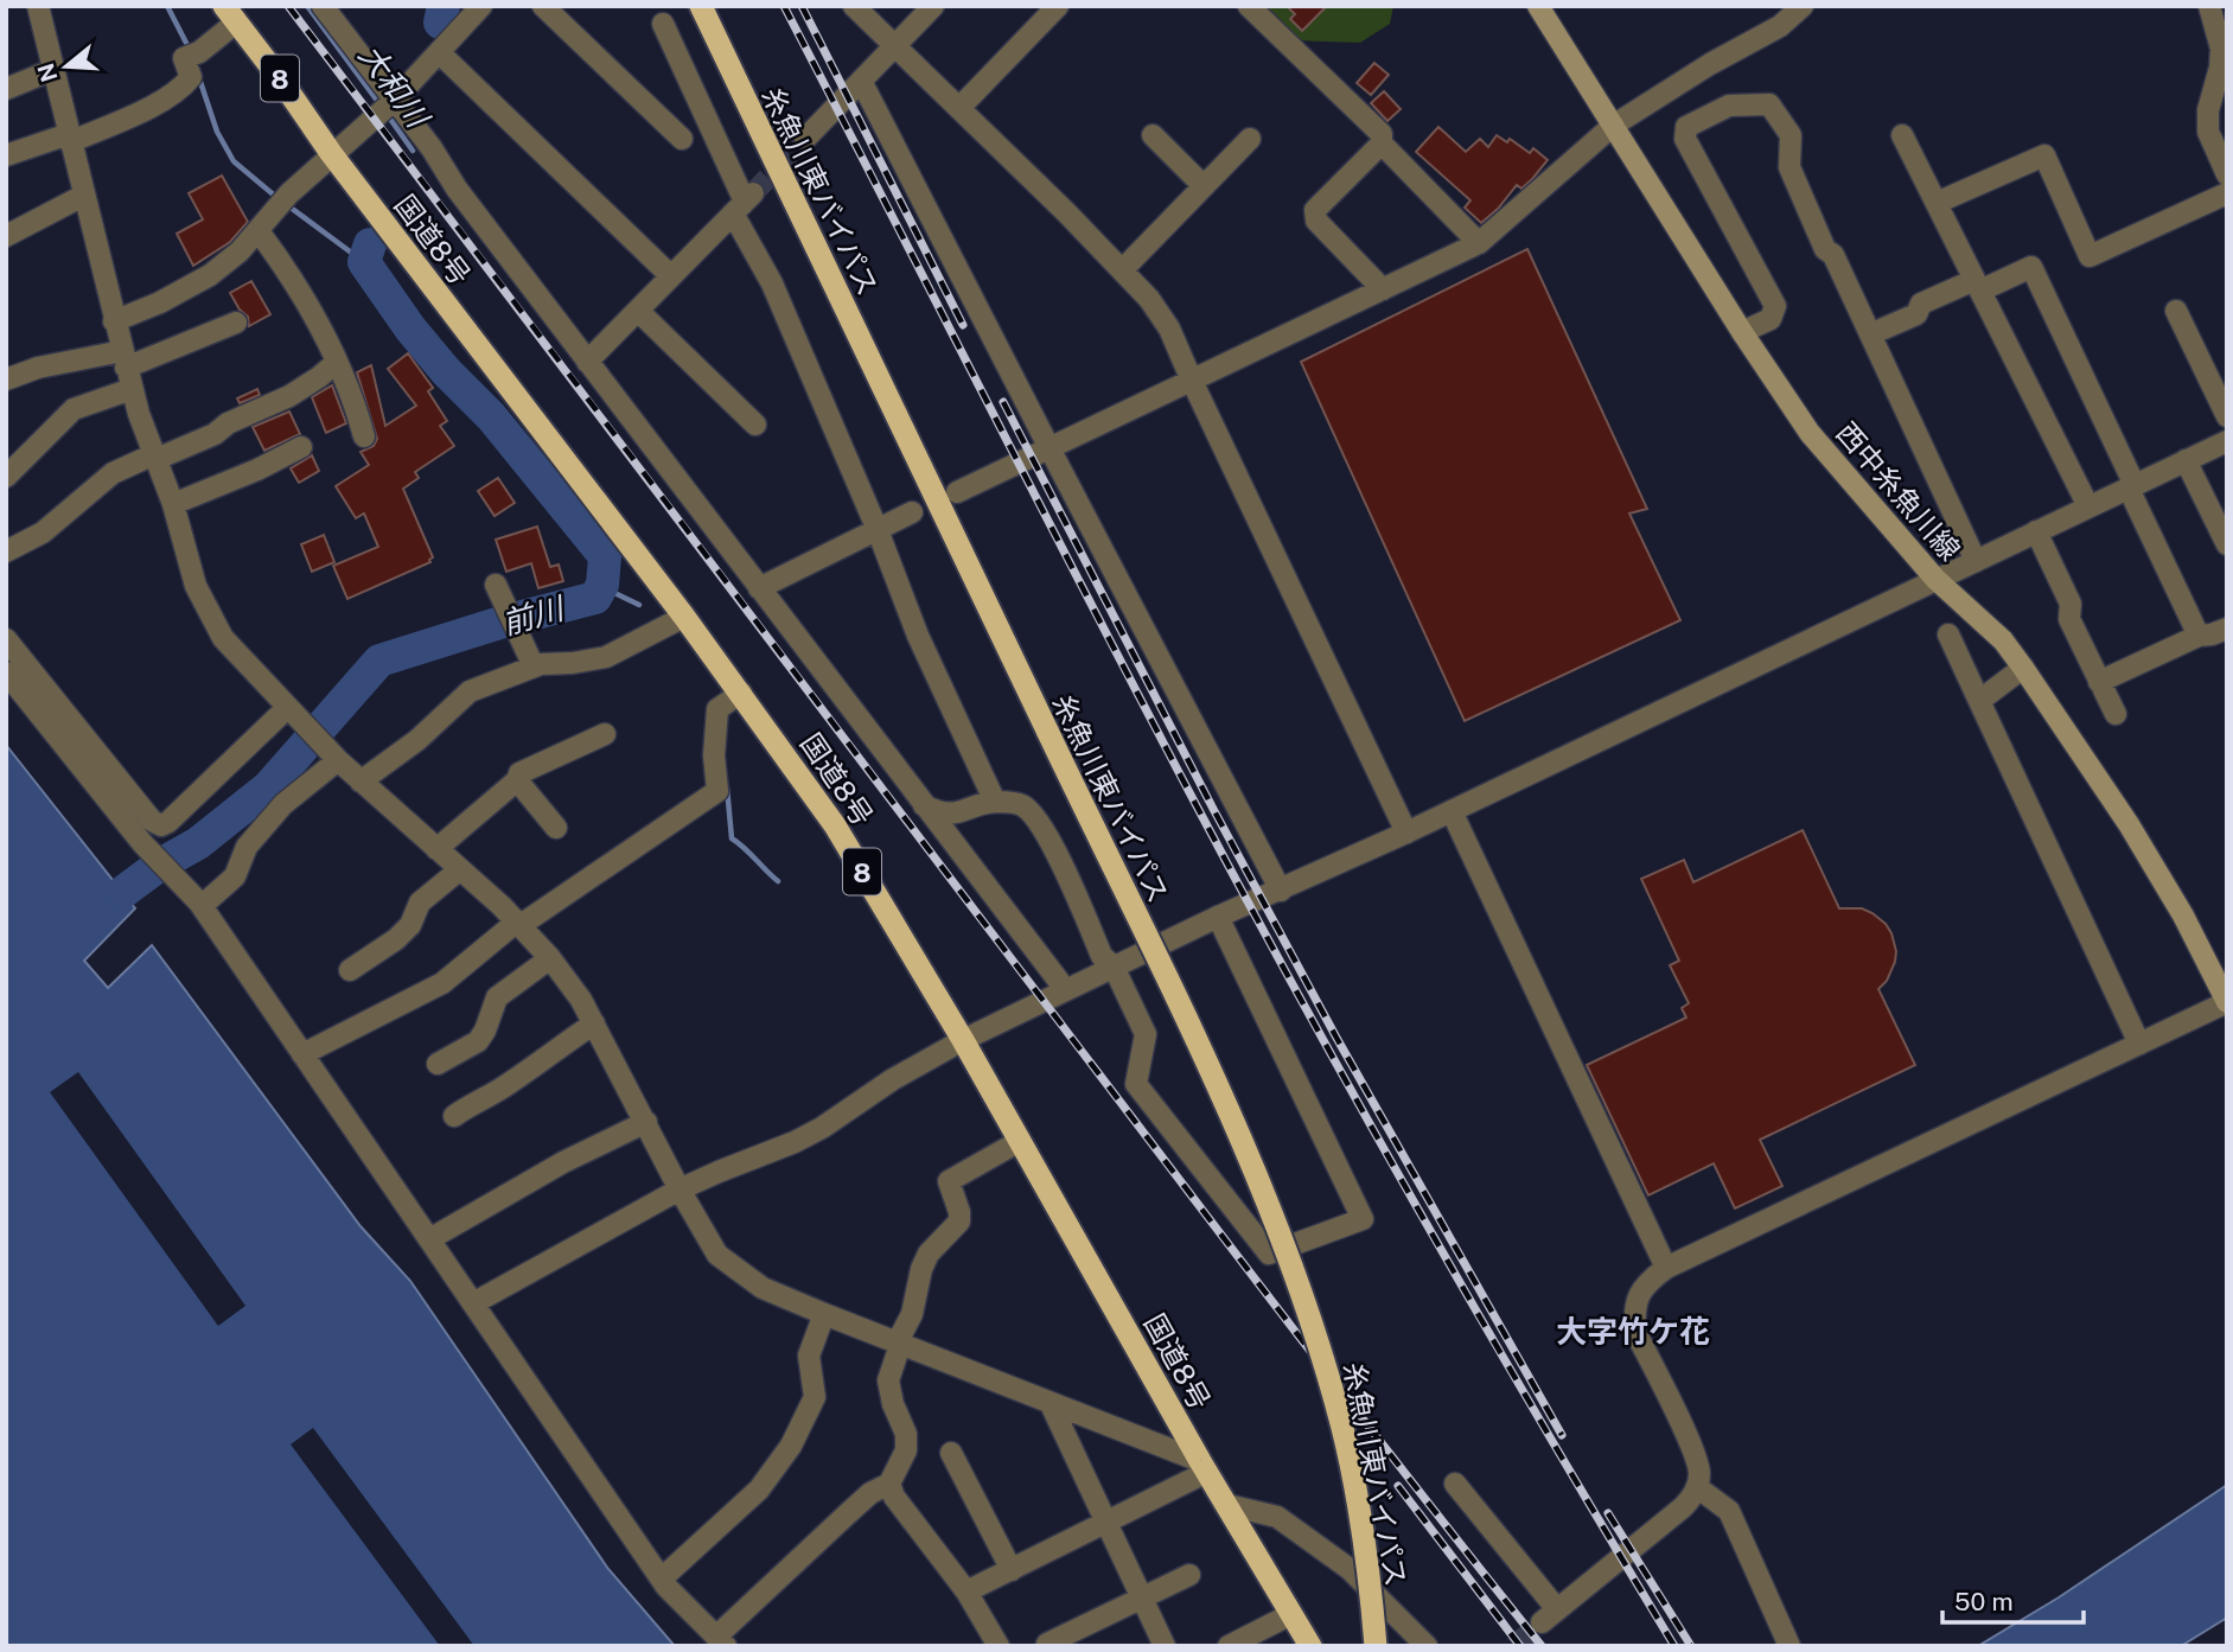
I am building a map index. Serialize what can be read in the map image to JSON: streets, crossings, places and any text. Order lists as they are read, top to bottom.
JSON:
{
  "streets": {
    "highway": ["8", "糸魚川東バイパス", "国道8号"],
    "main road": ["西中糸魚川線"]
  },
  "districts": ["大字竹ケ花"],
  "water": ["大和川", "前川"],
  "scale_bar": "50 m",
  "north": "left"
}
